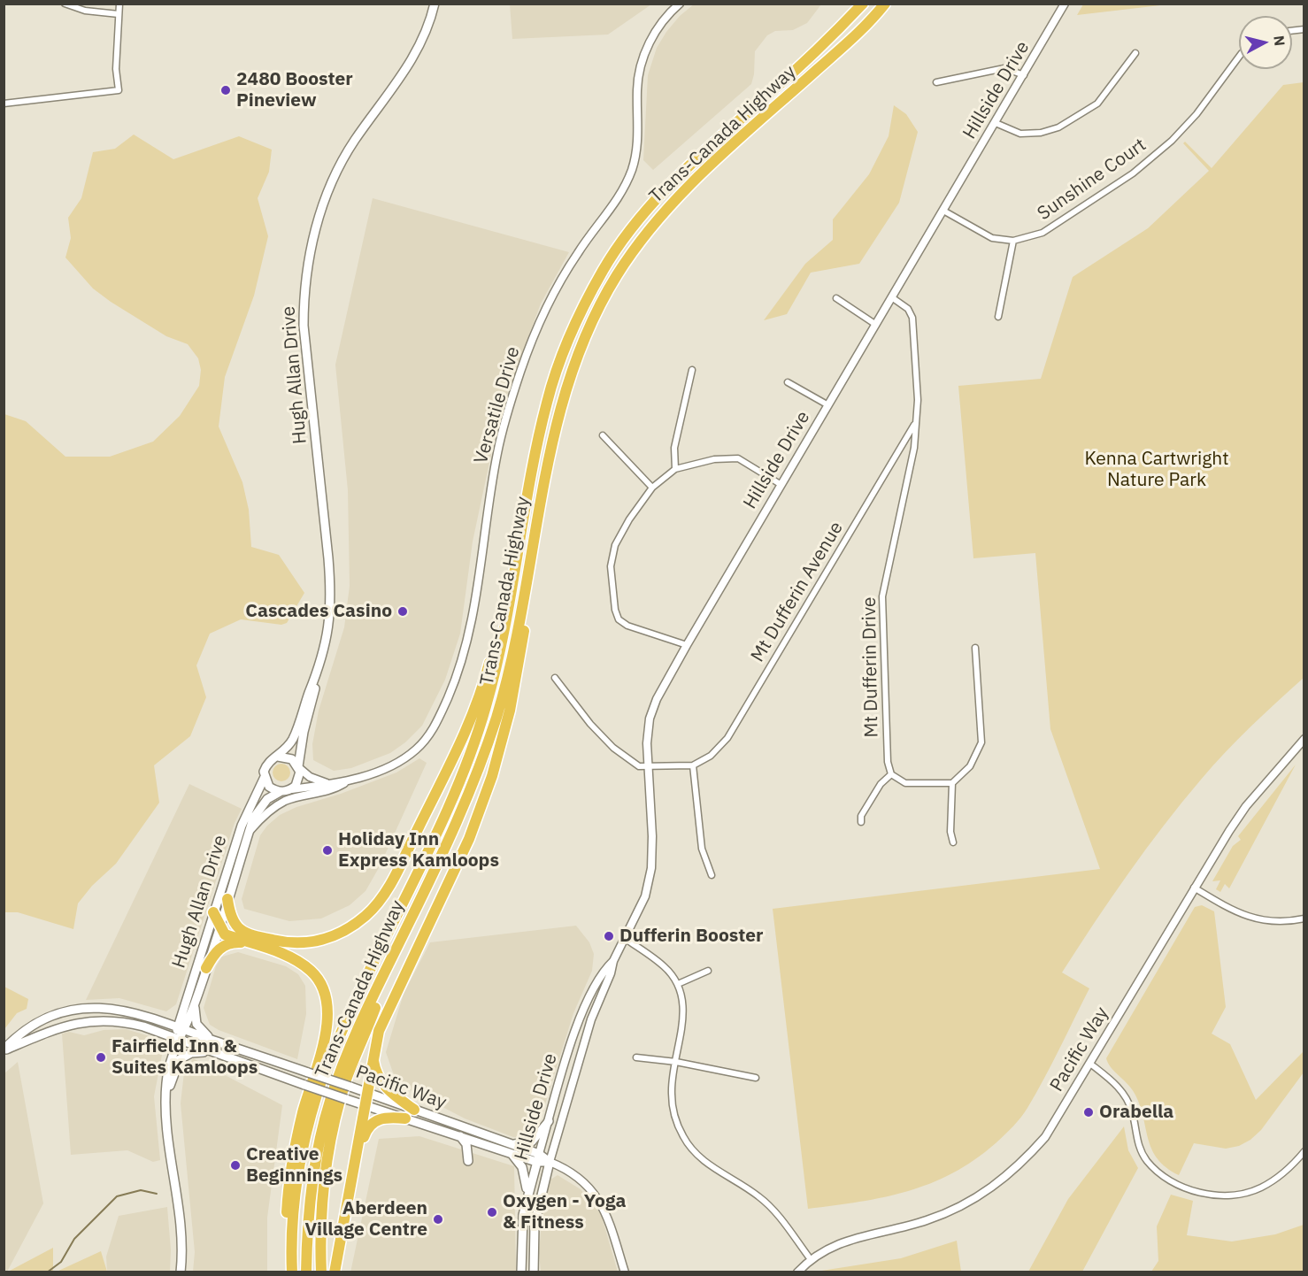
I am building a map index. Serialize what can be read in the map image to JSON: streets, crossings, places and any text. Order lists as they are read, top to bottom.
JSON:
{
  "streets": {
    "highway": ["Trans-Canada Highway"],
    "main road": ["Hillside Drive", "Hugh Allan Drive", "Pacific Way"],
    "street": [
      "Sunshine Court",
      "Versatile Drive",
      "Mt Dufferin Avenue",
      "Mt Dufferin Drive"
    ]
  },
  "crossings": [
    ["Hillside Drive", "Sunshine Court"],
    ["Hillside Drive", "Mt Dufferin Drive"],
    ["Hillside Drive", "Pacific Way"],
    ["Hugh Allan Drive", "Versatile Drive"],
    ["Hugh Allan Drive", "Pacific Way"],
    ["Mt Dufferin Avenue", "Mt Dufferin Drive"]
  ],
  "parks": ["Kenna Cartwright Nature Park"],
  "places": [
    "2480 Booster Pineview",
    "Cascades Casino",
    "Holiday Inn Express Kamloops",
    "Dufferin Booster",
    "Fairfield Inn & Suites Kamloops",
    "Orabella",
    "Creative Beginnings",
    "Oxygen - Yoga & Fitness",
    "Aberdeen Village Centre"
  ],
  "north": "right"
}
